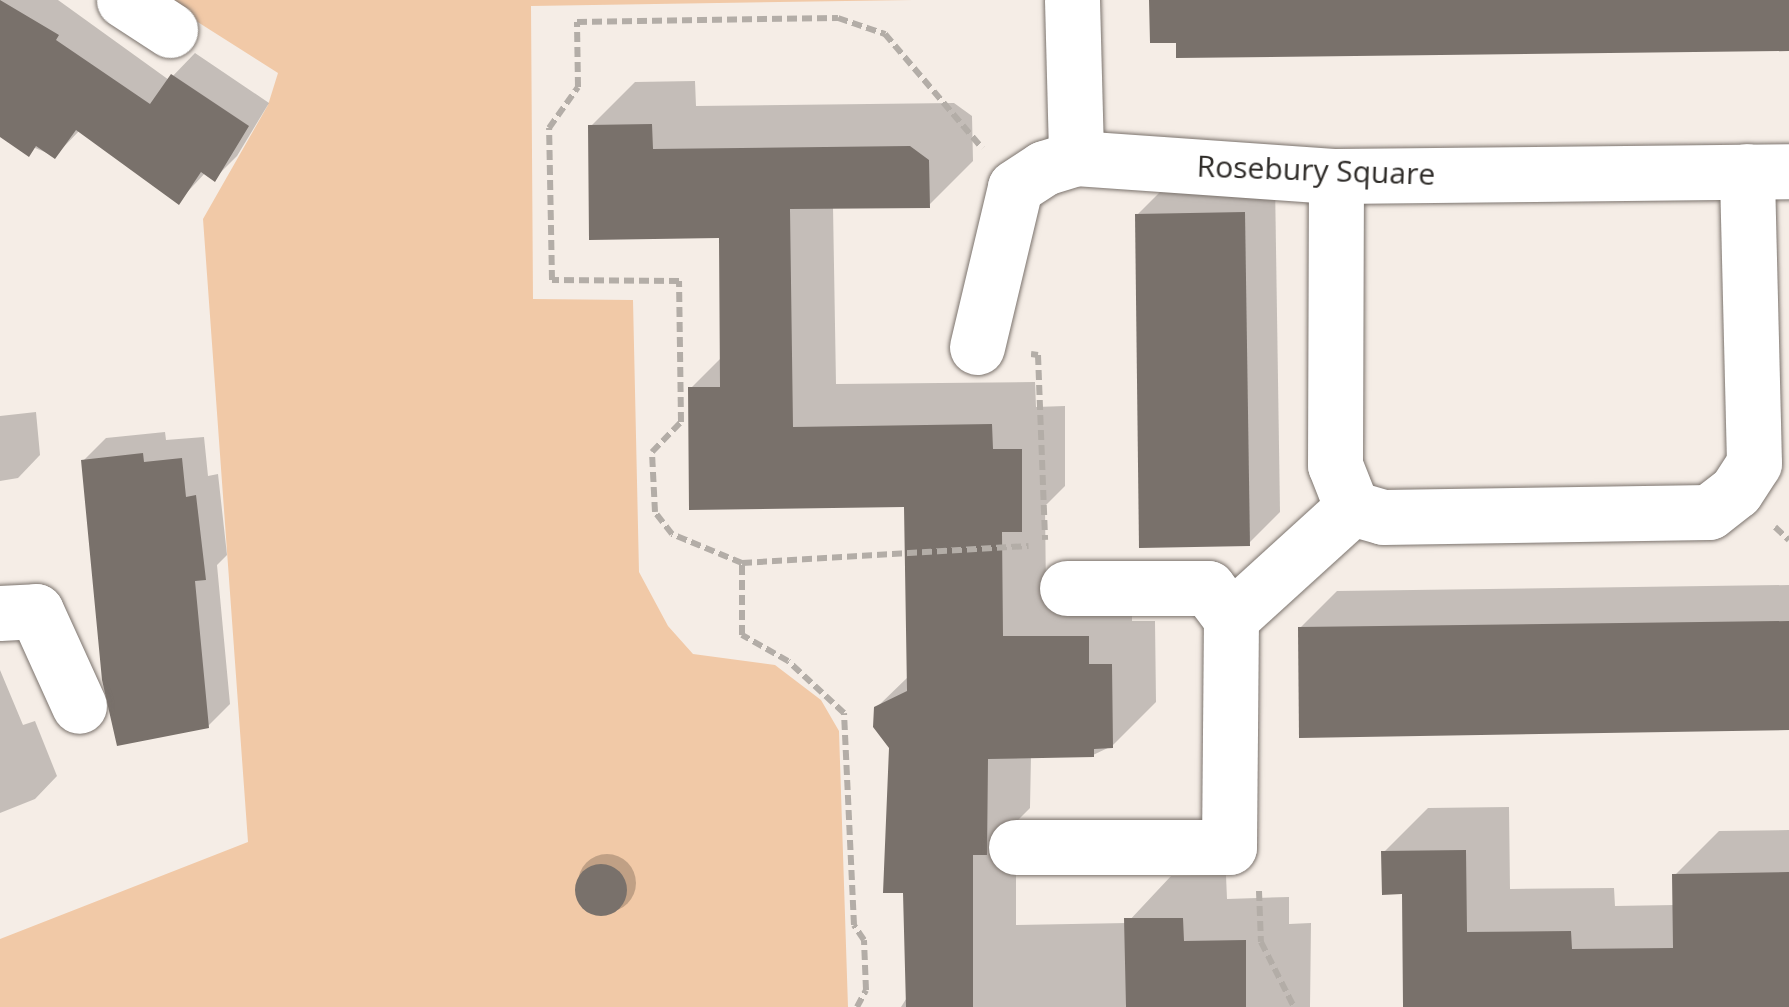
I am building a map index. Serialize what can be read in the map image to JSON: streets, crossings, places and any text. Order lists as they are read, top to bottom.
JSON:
{
  "streets": {
    "street": ["Rosebury Square"]
  }
}
